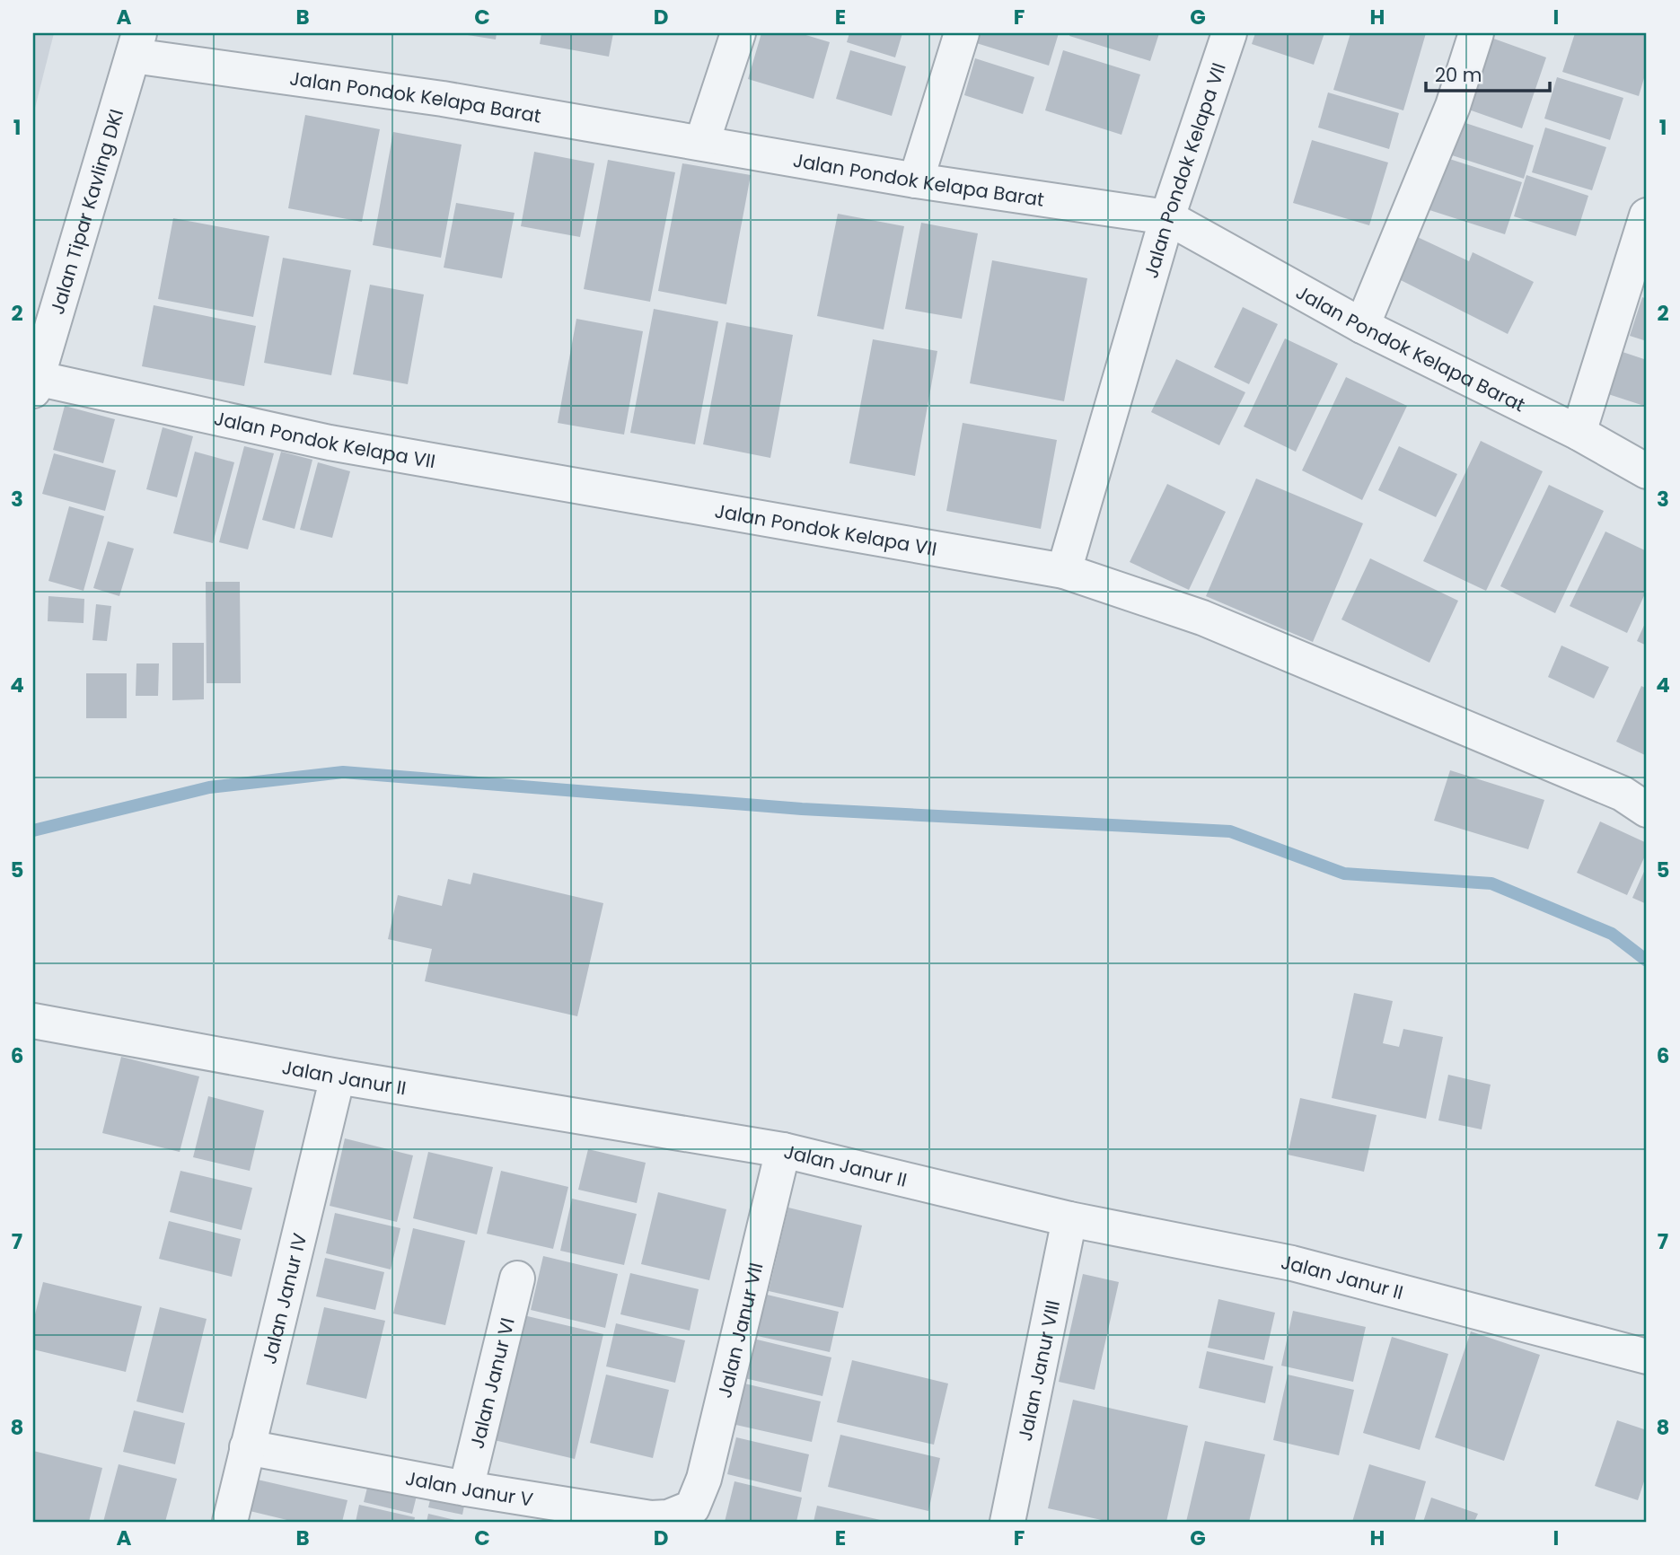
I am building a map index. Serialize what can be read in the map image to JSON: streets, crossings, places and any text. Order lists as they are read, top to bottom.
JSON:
{
  "streets": {
    "street": [
      "Jalan Pondok Kelapa Barat",
      "Jalan Pondok Kelapa VII",
      "Jalan Tipar Kavling DKI",
      "Jalan Janur II",
      "Jalan Janur IV",
      "Jalan Janur VII",
      "Jalan Janur VIII",
      "Jalan Janur VI",
      "Jalan Janur V"
    ]
  },
  "crossings": [
    ["Jalan Pondok Kelapa Barat", "Jalan Pondok Kelapa VII"],
    ["Jalan Pondok Kelapa Barat", "Jalan Tipar Kavling DKI"],
    ["Jalan Pondok Kelapa VII", "Jalan Tipar Kavling DKI"],
    ["Jalan Janur II", "Jalan Janur IV"],
    ["Jalan Janur II", "Jalan Janur VII"],
    ["Jalan Janur II", "Jalan Janur VIII"],
    ["Jalan Janur IV", "Jalan Janur V"],
    ["Jalan Janur VII", "Jalan Janur V"],
    ["Jalan Janur VI", "Jalan Janur V"]
  ],
  "scale_bar": "20 m",
  "grid": {
    "columns": [
      "A",
      "B",
      "C",
      "D",
      "E",
      "F",
      "G",
      "H",
      "I"
    ],
    "rows": [
      "1",
      "2",
      "3",
      "4",
      "5",
      "6",
      "7",
      "8"
    ]
  }
}
